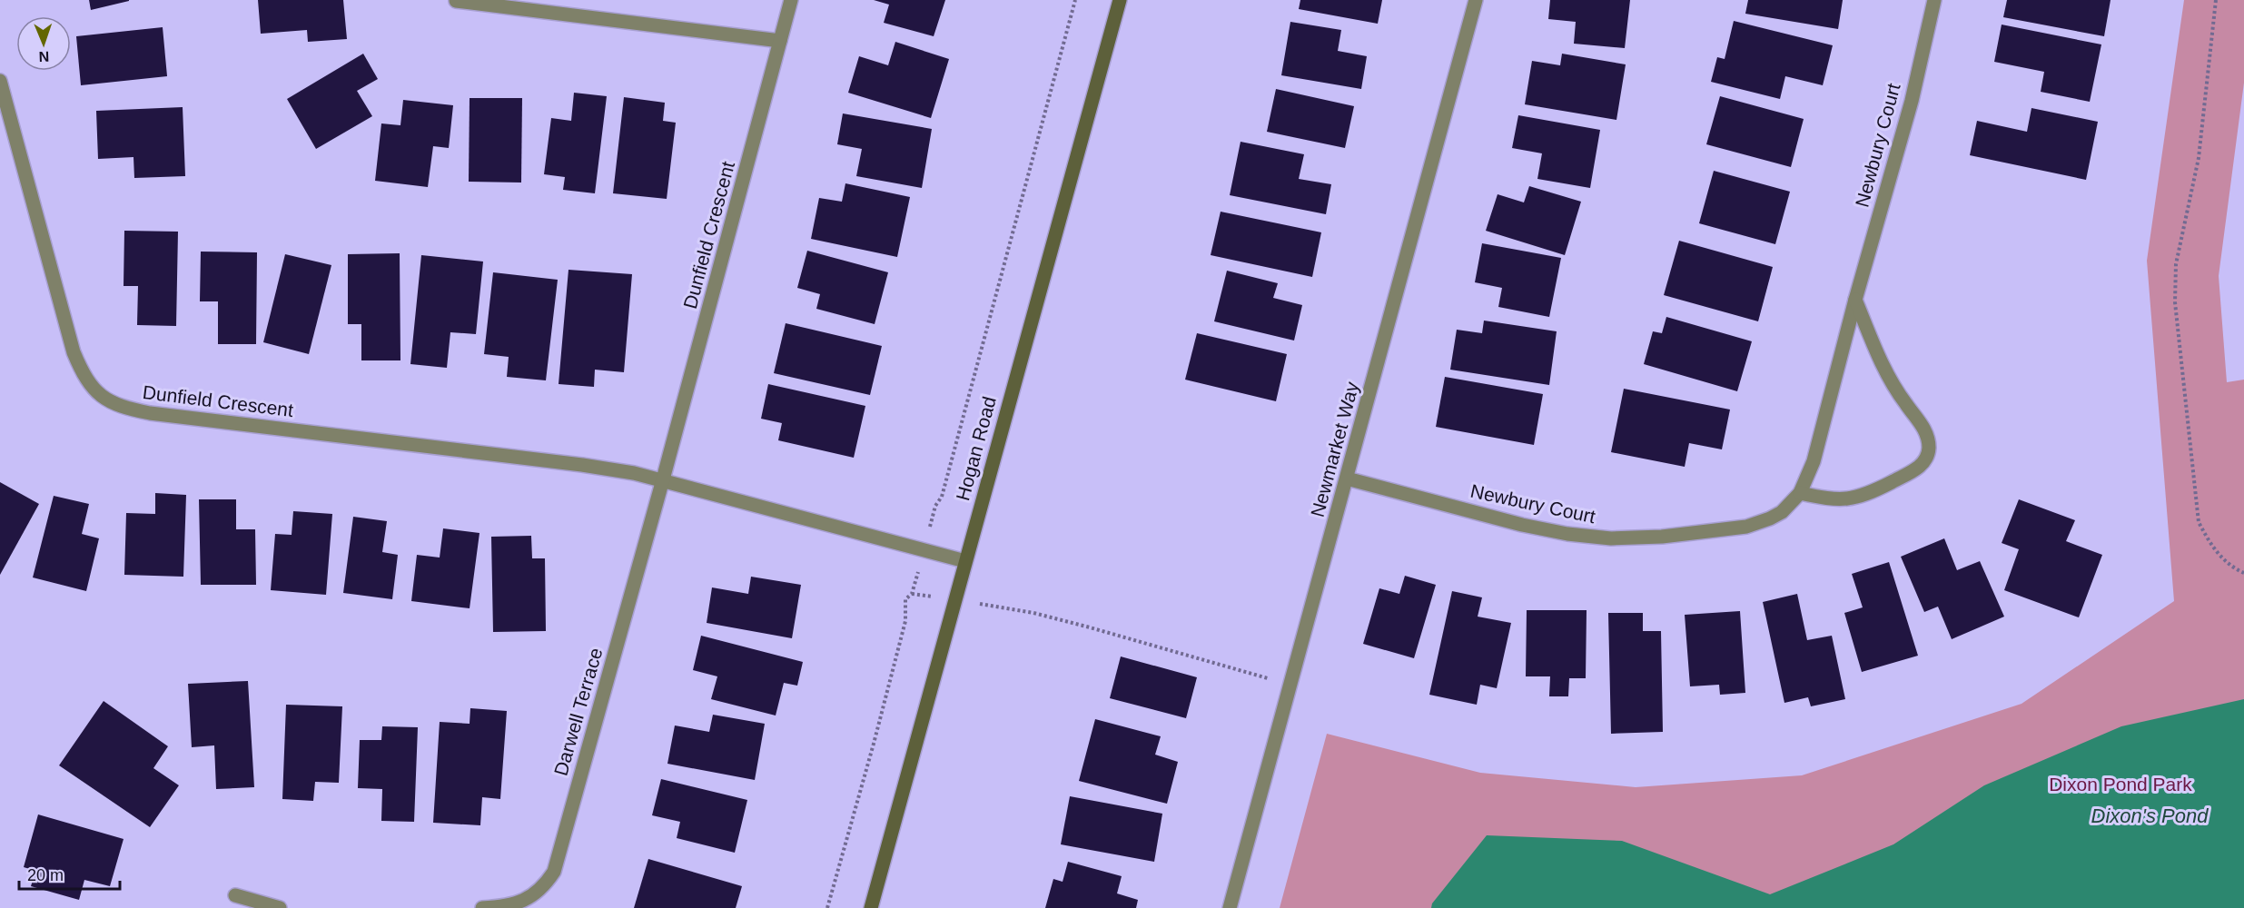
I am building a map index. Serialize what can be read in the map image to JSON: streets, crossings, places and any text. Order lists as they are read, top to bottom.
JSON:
{
  "streets": {
    "street": [
      "Newbury Court",
      "Dunfield Crescent",
      "Hogan Road",
      "Newmarket Way",
      "Darwell Terrace"
    ]
  },
  "crossings": [
    ["Newbury Court", "Newmarket Way"],
    ["Dunfield Crescent", "Hogan Road"],
    ["Dunfield Crescent", "Darwell Terrace"]
  ],
  "water": ["Dixon's Pond"],
  "parks": ["Dixon Pond Park"],
  "scale_bar": "20 m",
  "north": "bottom"
}
